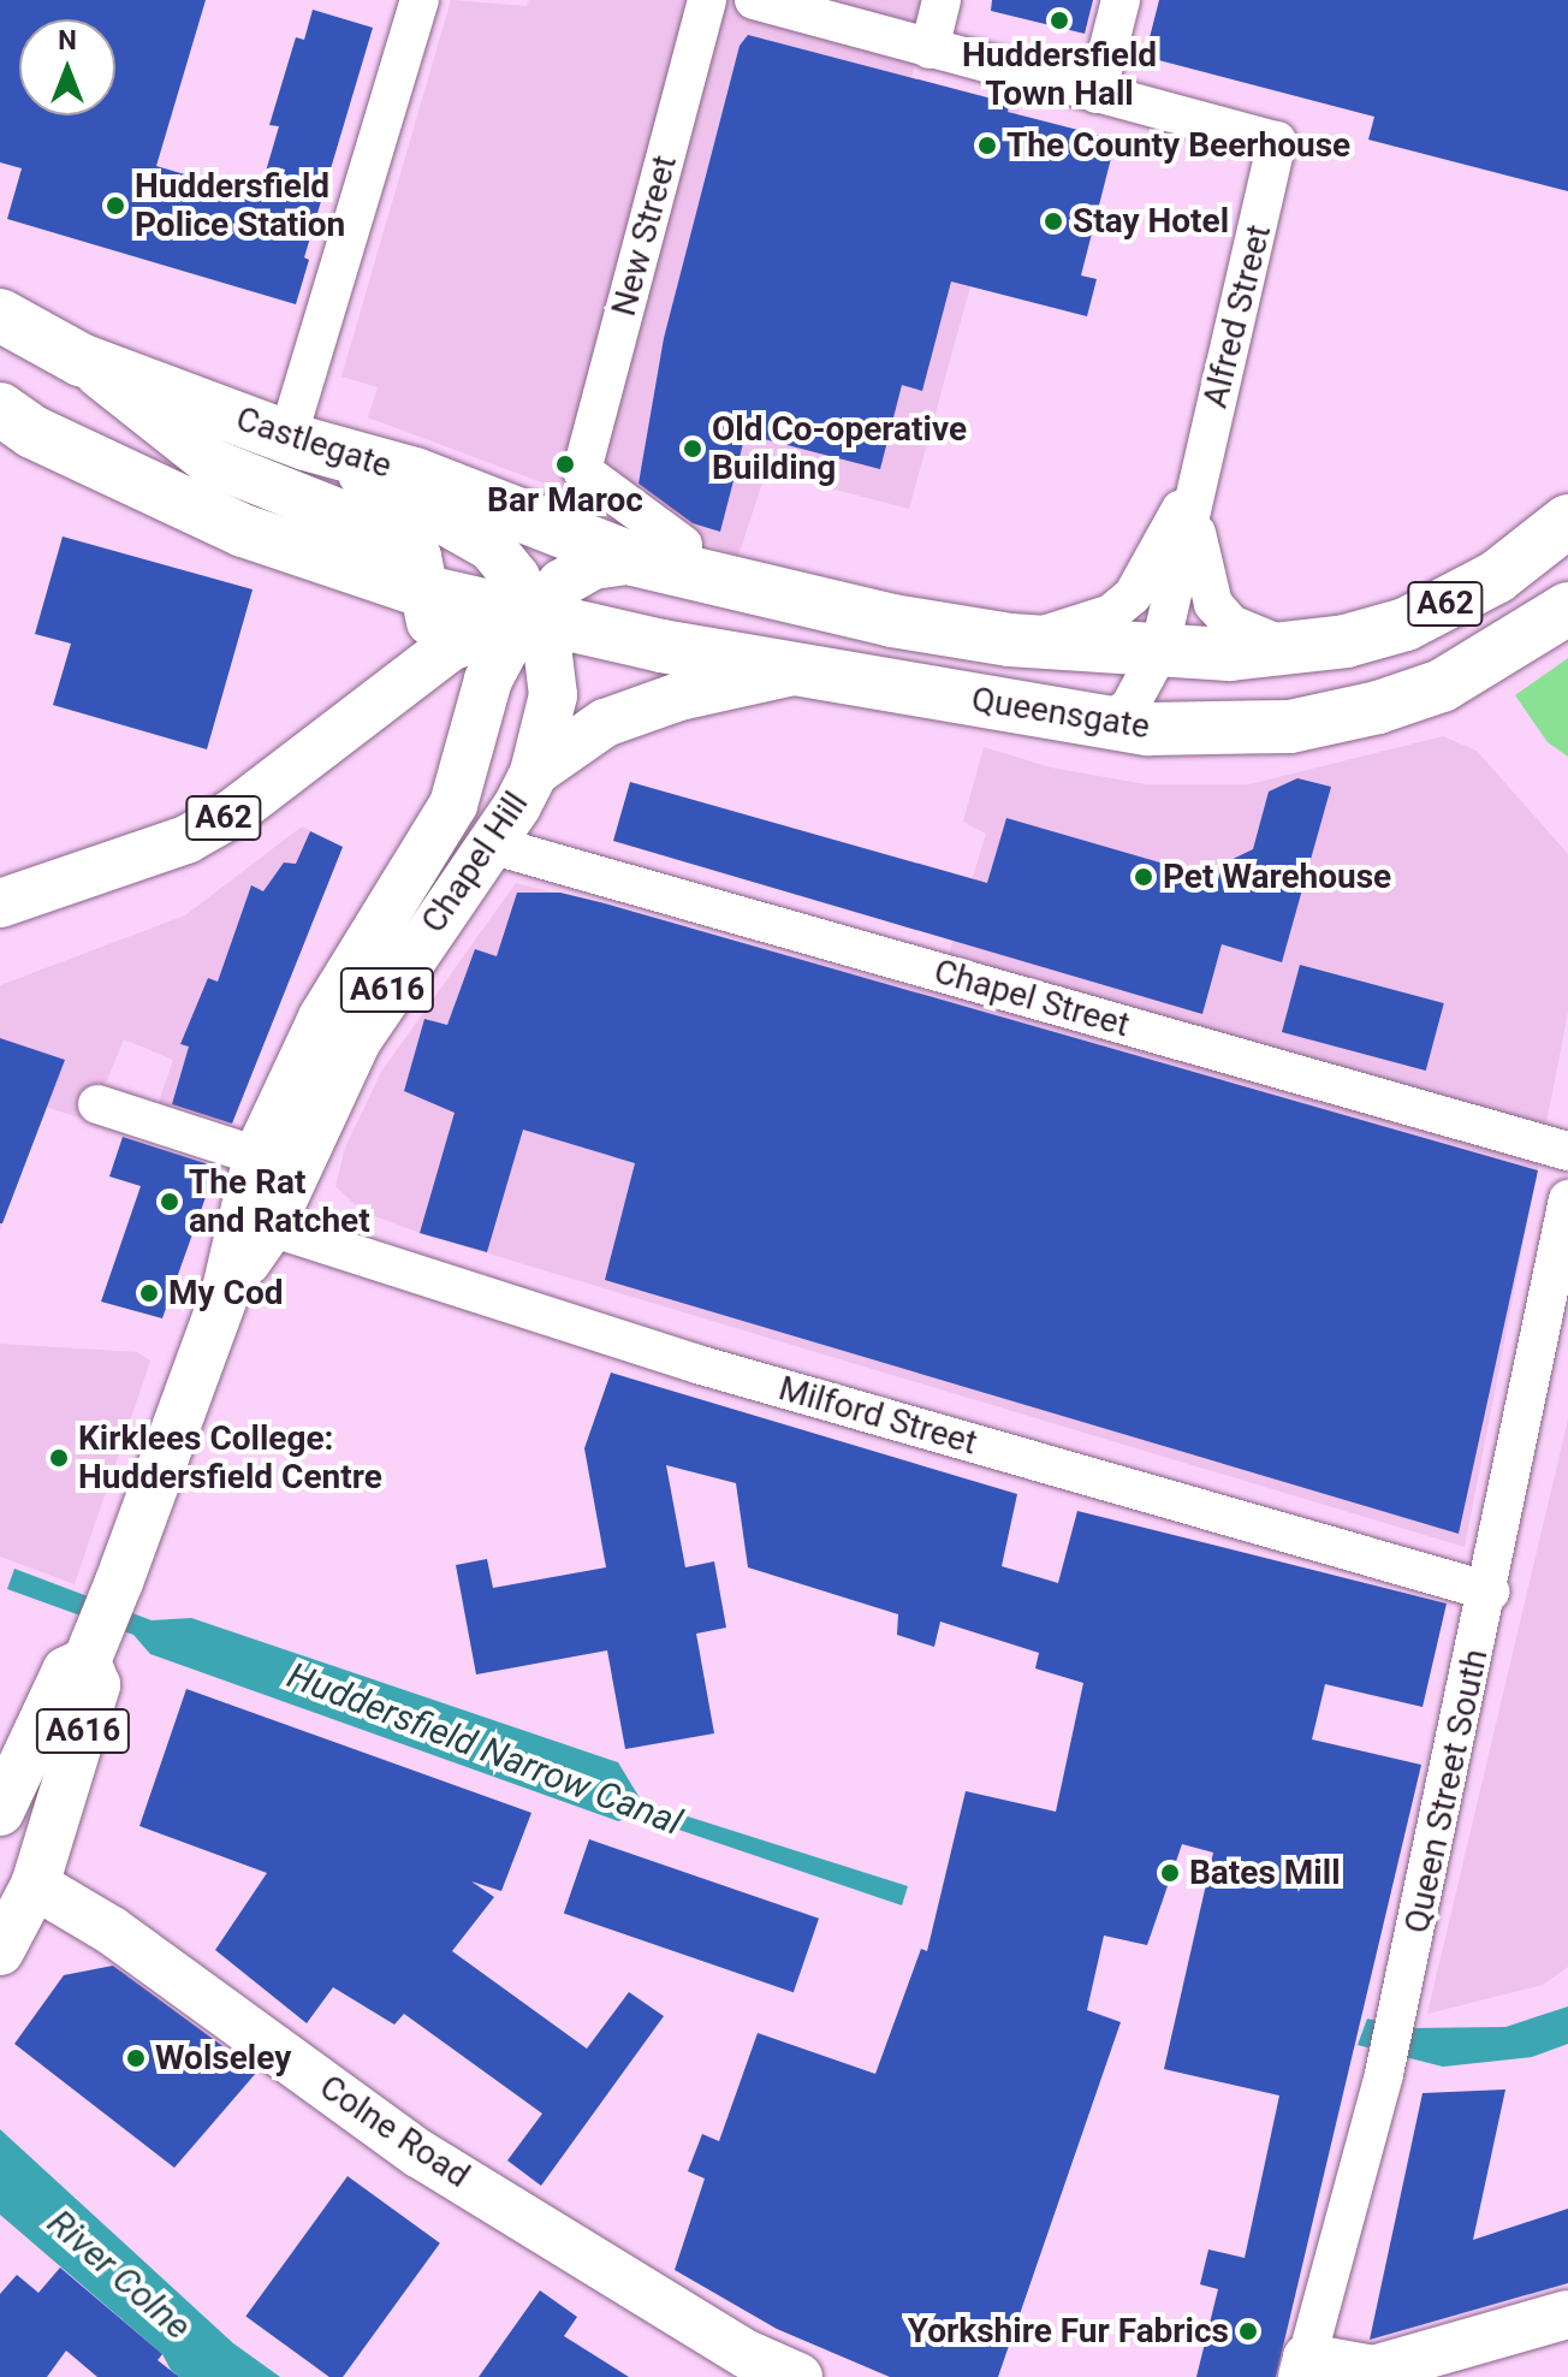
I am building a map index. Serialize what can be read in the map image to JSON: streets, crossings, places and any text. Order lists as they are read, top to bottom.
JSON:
{
  "streets": {
    "highway": ["Castlegate", "A62", "Queensgate"],
    "main road": ["Chapel Hill", "A616", "Colne Road"],
    "street": [
      "New Street",
      "Alfred Street",
      "Chapel Street",
      "Milford Street",
      "Queen Street South"
    ]
  },
  "crossings": [
    ["New Street", "Castlegate"],
    ["Alfred Street", "Queensgate"],
    ["Castlegate", "A62"],
    ["Castlegate", "Queensgate"],
    ["Castlegate", "Chapel Hill"],
    ["A62", "Queensgate"],
    ["A62", "Chapel Hill"],
    ["Queensgate", "Chapel Hill"],
    ["Queensgate", "A616"],
    ["Chapel Hill", "A616"],
    ["Chapel Hill", "Chapel Street"],
    ["Chapel Hill", "Milford Street"],
    ["Chapel Hill", "Colne Road"],
    ["Milford Street", "Queen Street South"]
  ],
  "water": ["Huddersfield Narrow Canal", "River Colne"],
  "places": [
    "Huddersfield Town Hall",
    "The County Beerhouse",
    "Huddersfield Police Station",
    "Stay Hotel",
    "Old Co-operative Building",
    "Bar Maroc",
    "Pet Warehouse",
    "The Rat and Ratchet",
    "My Cod",
    "Kirklees College: Huddersfield Centre",
    "Bates Mill",
    "Wolseley",
    "Yorkshire Fur Fabrics"
  ],
  "north": "top"
}
